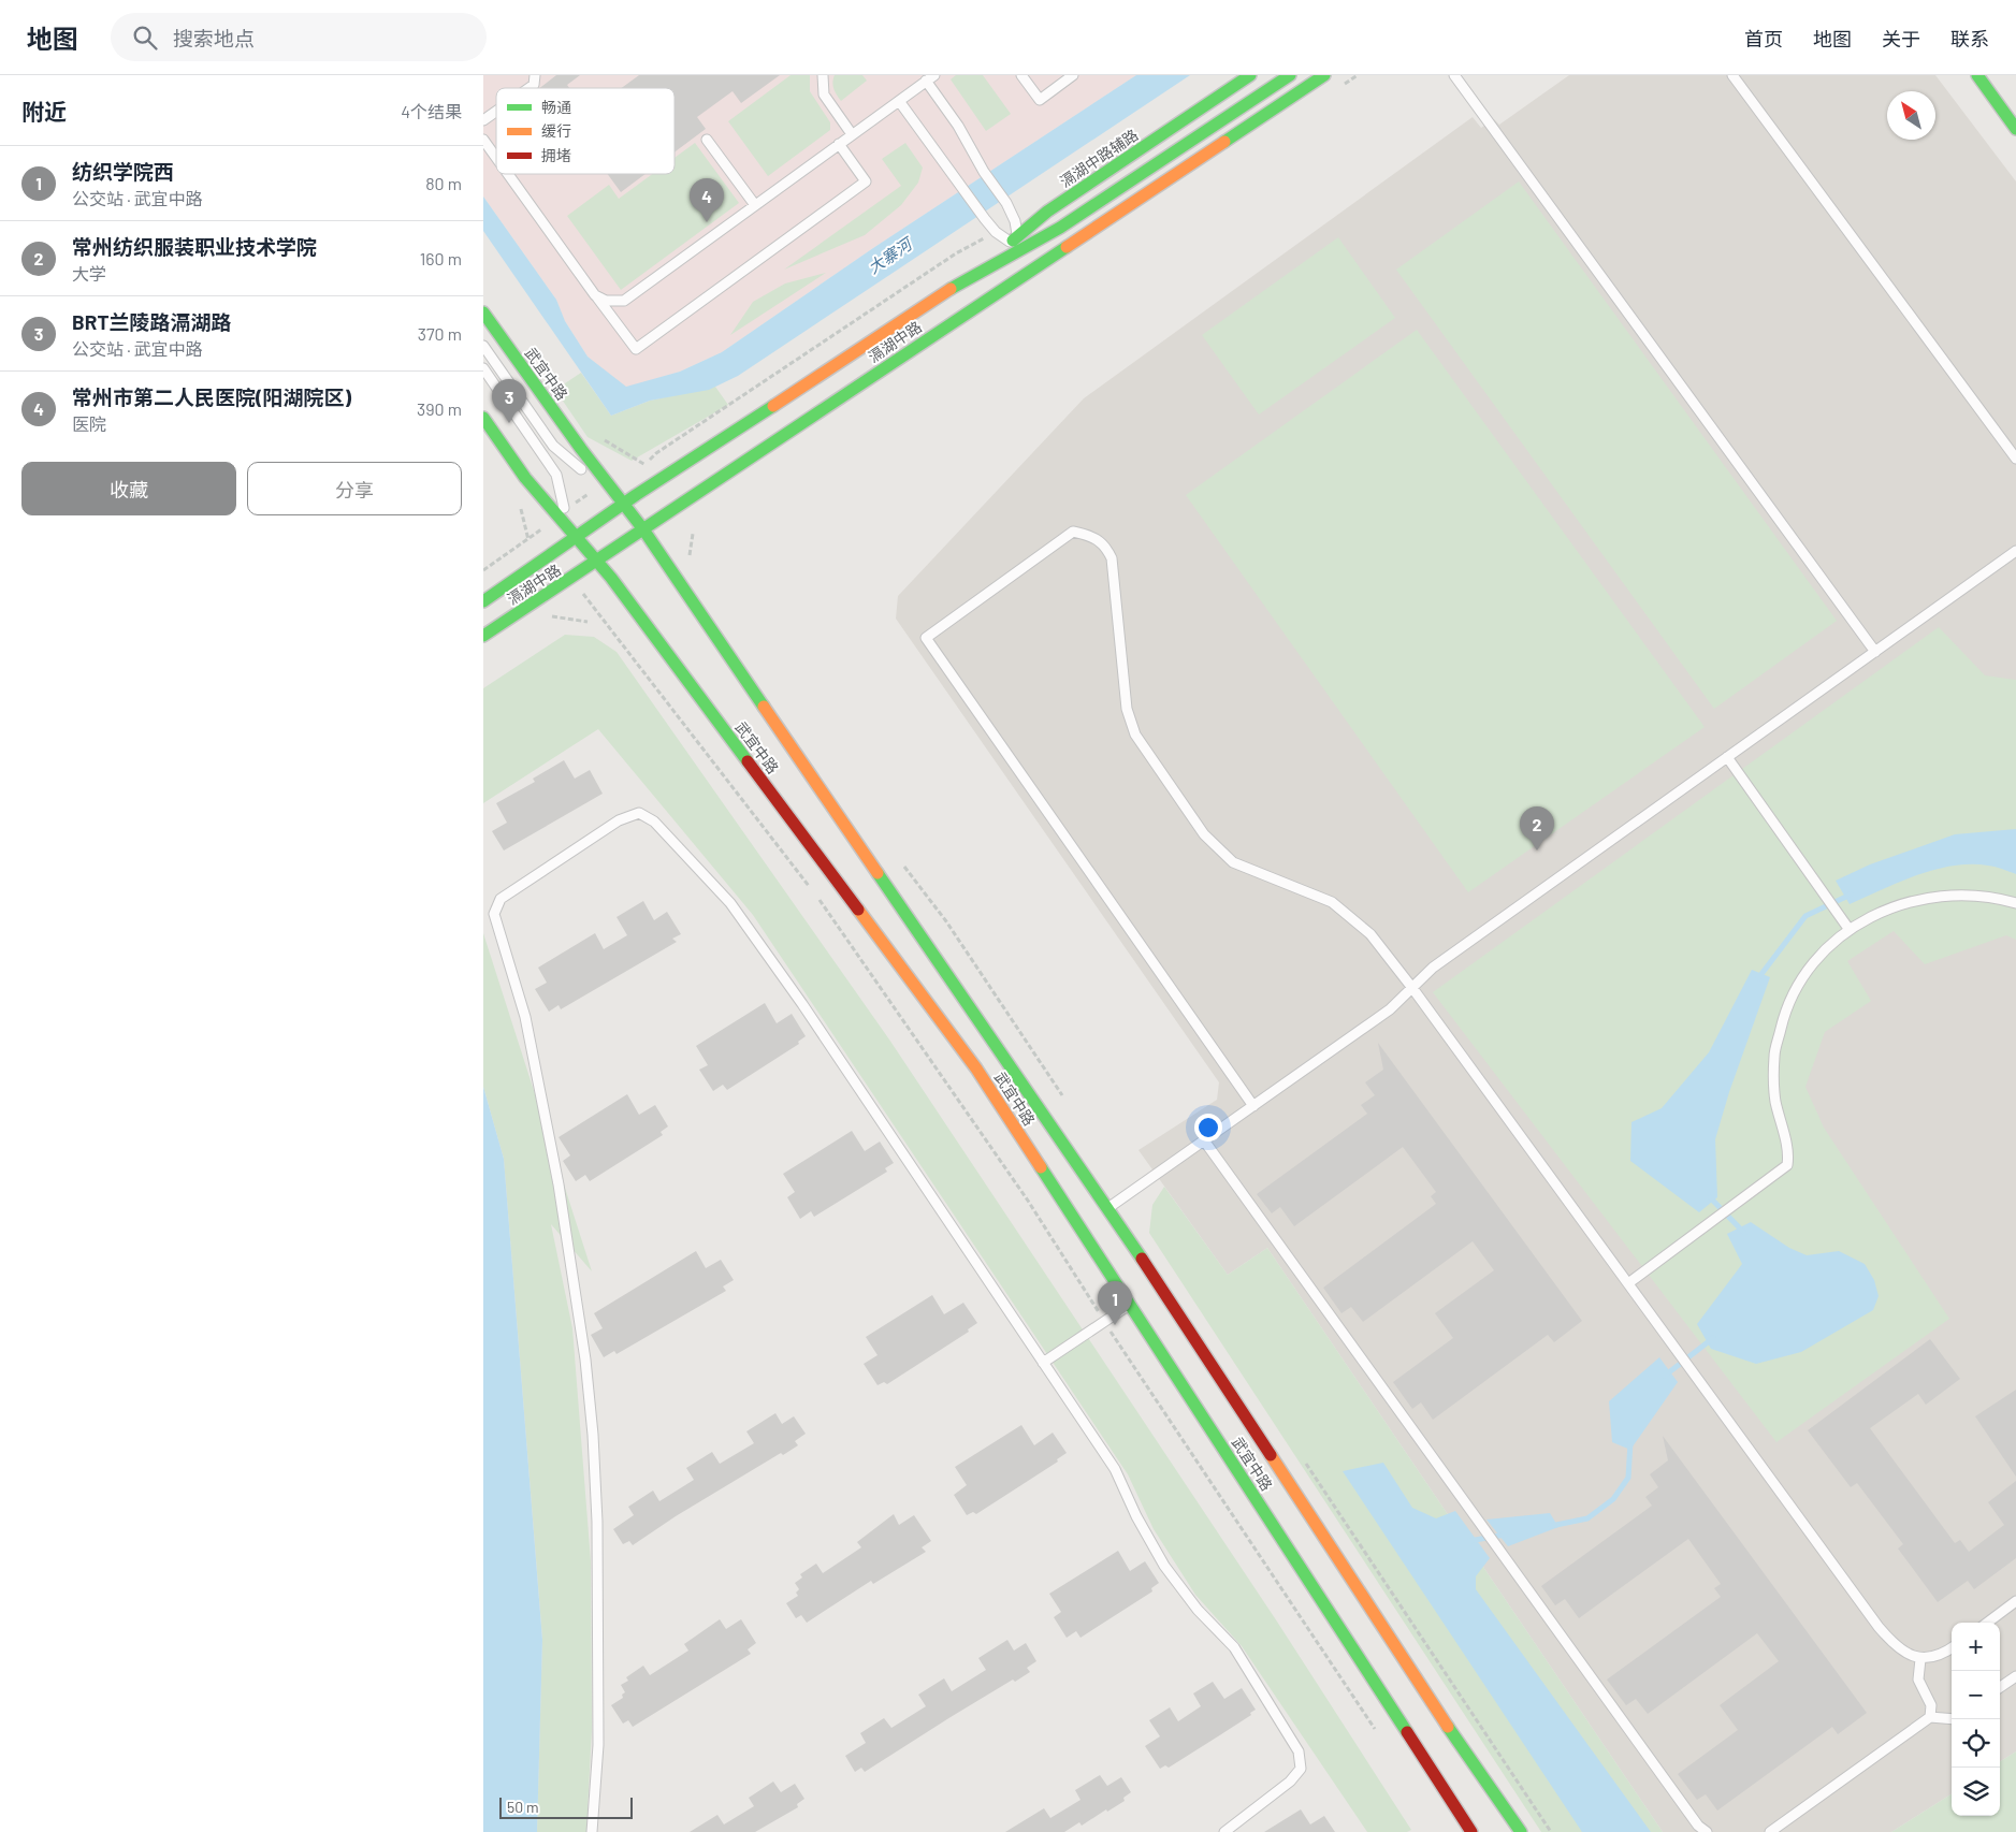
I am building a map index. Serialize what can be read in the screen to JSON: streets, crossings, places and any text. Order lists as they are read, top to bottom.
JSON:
{
  "streets": {
    "main road": ["滆湖中路辅路", "滆湖中路", "武宜中路"]
  },
  "crossings": [
    ["滆湖中路辅路", "滆湖中路"],
    ["滆湖中路", "武宜中路"]
  ],
  "water": ["大寨河"],
  "legend": ["畅通", "缓行", "拥堵"],
  "scale_bar": "50 m",
  "north": "top left",
  "page": {
    "header": "地图",
    "search": "搜索地点",
    "nav": [
      "首页",
      "地图",
      "关于",
      "联系"
    ],
    "heading": ["附近", "4个结果"],
    "list": [
      {
        "mark": "1",
        "name": "纺织学院西",
        "note": "公交站 · 武宜中路",
        "value": "80 m"
      },
      {
        "mark": "2",
        "name": "常州纺织服装职业技术学院",
        "note": "大学",
        "value": "160 m"
      },
      {
        "mark": "3",
        "name": "BRT兰陵路滆湖路",
        "note": "公交站 · 武宜中路",
        "value": "370 m"
      },
      {
        "mark": "4",
        "name": "常州市第二人民医院(阳湖院区)",
        "note": "医院",
        "value": "390 m"
      }
    ],
    "pins": [
      "4",
      "3",
      "2",
      "1"
    ],
    "buttons": ["收藏", "分享"],
    "map_buttons": ["+", "−"],
    "scale": "50 m"
  }
}
